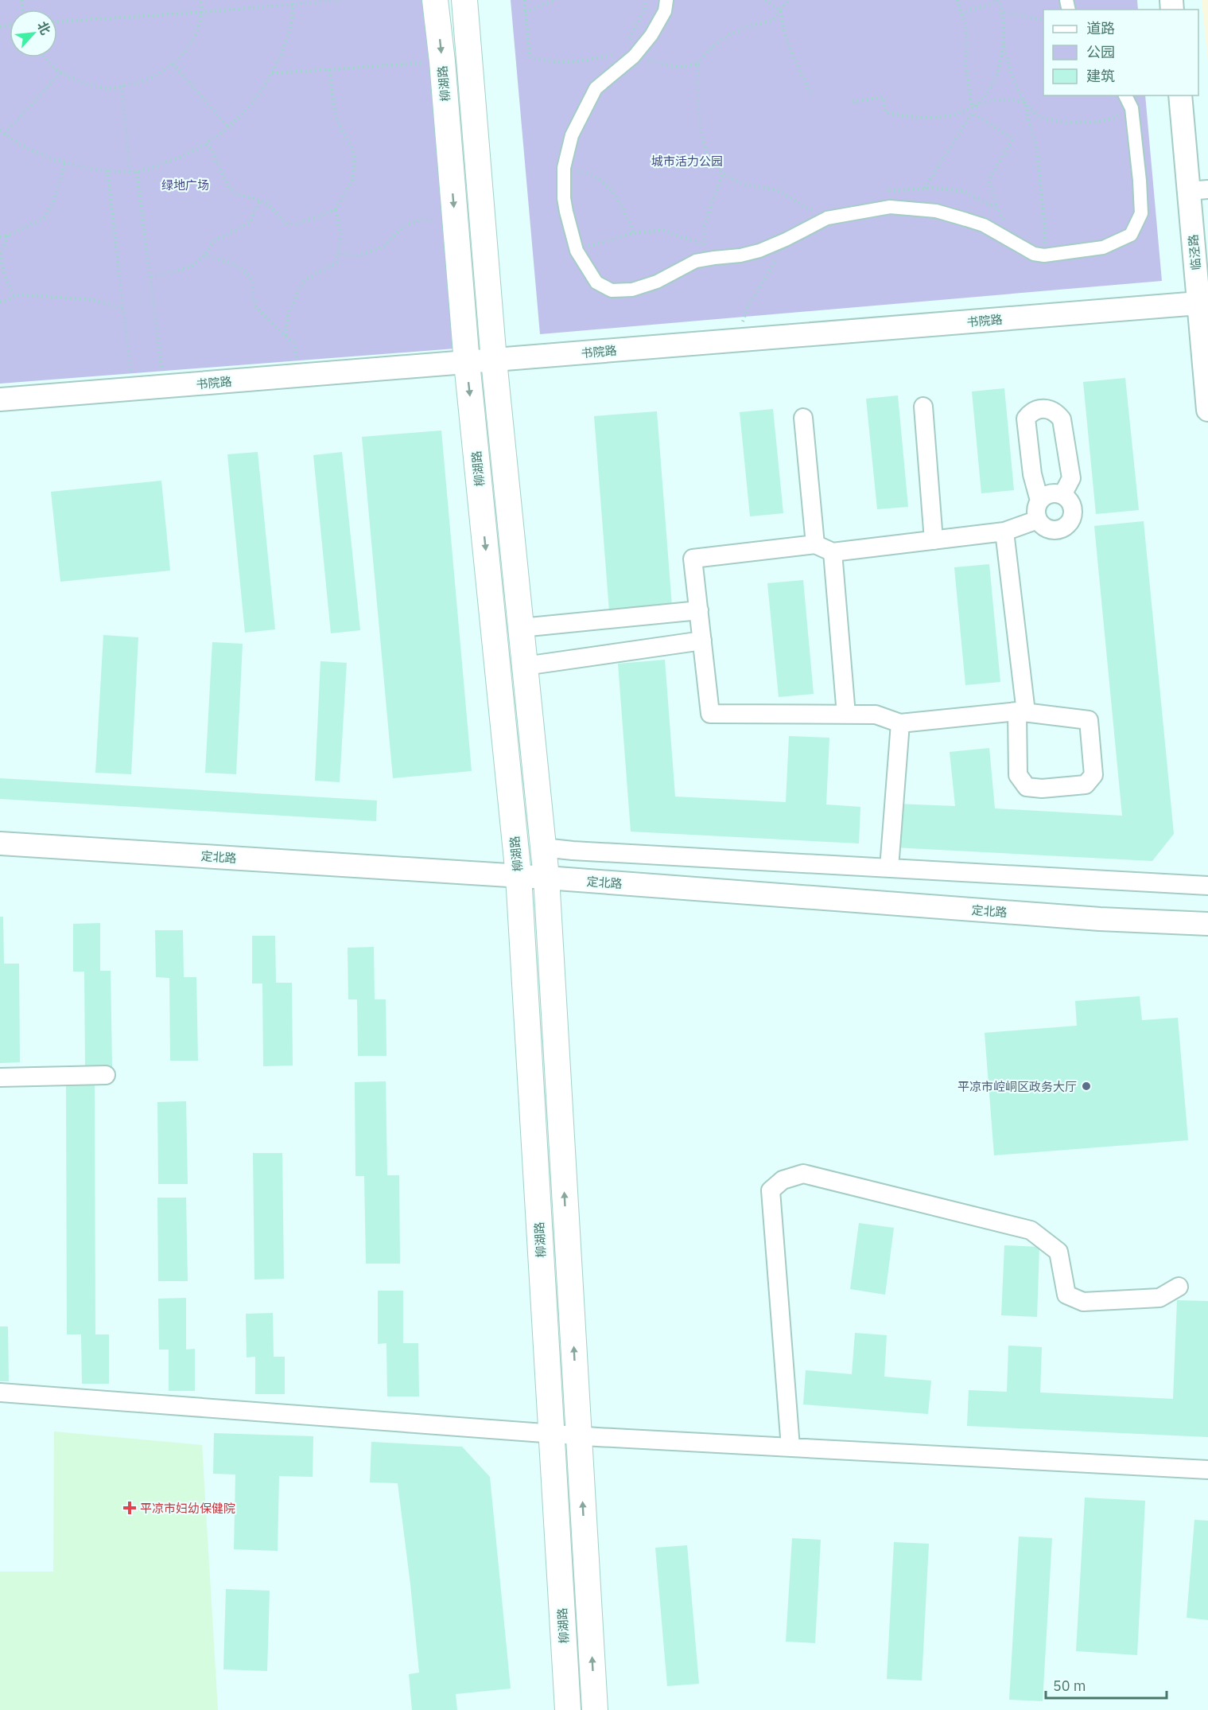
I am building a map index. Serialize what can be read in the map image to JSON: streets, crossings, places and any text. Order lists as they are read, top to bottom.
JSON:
{
  "streets": {
    "main road": ["柳湖路"],
    "street": ["临泾路", "书院路", "定北路"]
  },
  "crossings": [
    ["柳湖路", "书院路"],
    ["柳湖路", "定北路"],
    ["临泾路", "书院路"]
  ],
  "parks": ["城市活力公园", "绿地广场"],
  "places": {
    "other": ["平凉市崆峒区政务大厅"],
    "health": ["平凉市妇幼保健院"]
  },
  "legend": ["道路", "公园", "建筑"],
  "scale_bar": "50 m",
  "north": "top right"
}
